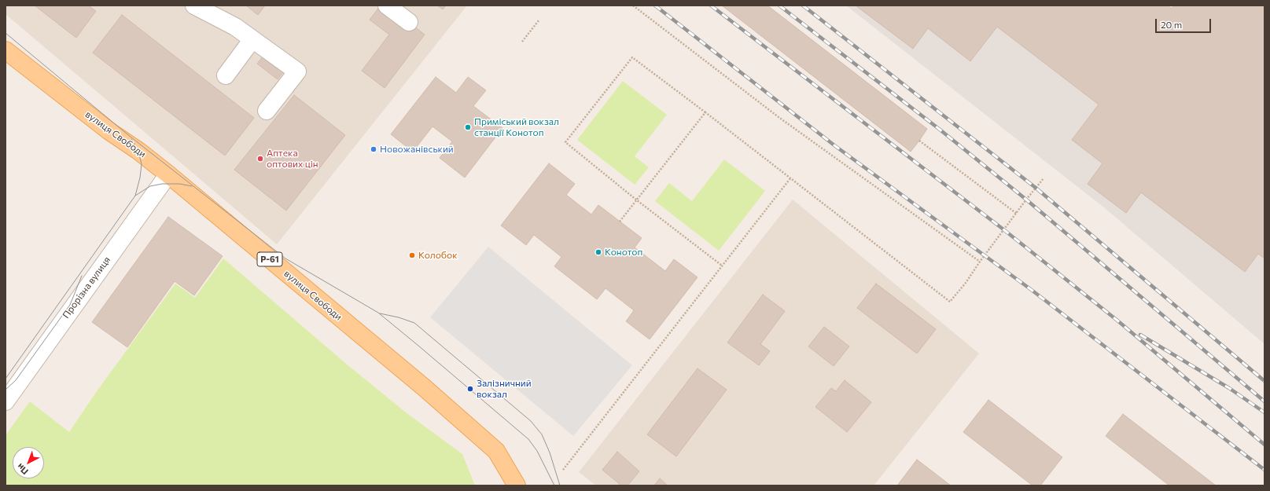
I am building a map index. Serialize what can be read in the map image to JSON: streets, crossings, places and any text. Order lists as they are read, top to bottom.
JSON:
{
  "streets": {
    "main road": ["вулиця Свободи", "Р-61"],
    "street": ["Прорізна вулиця"]
  },
  "crossings": [
    ["вулиця Свободи", "Прорізна вулиця"]
  ],
  "places": [
    "Приміський вокзал станції Конотоп",
    "Новожанівський",
    "Аптека оптових цін",
    "Конотоп",
    "Колобок",
    "Залізничний вокзал"
  ],
  "scale_bar": "20 m",
  "north": "bottom left"
}
